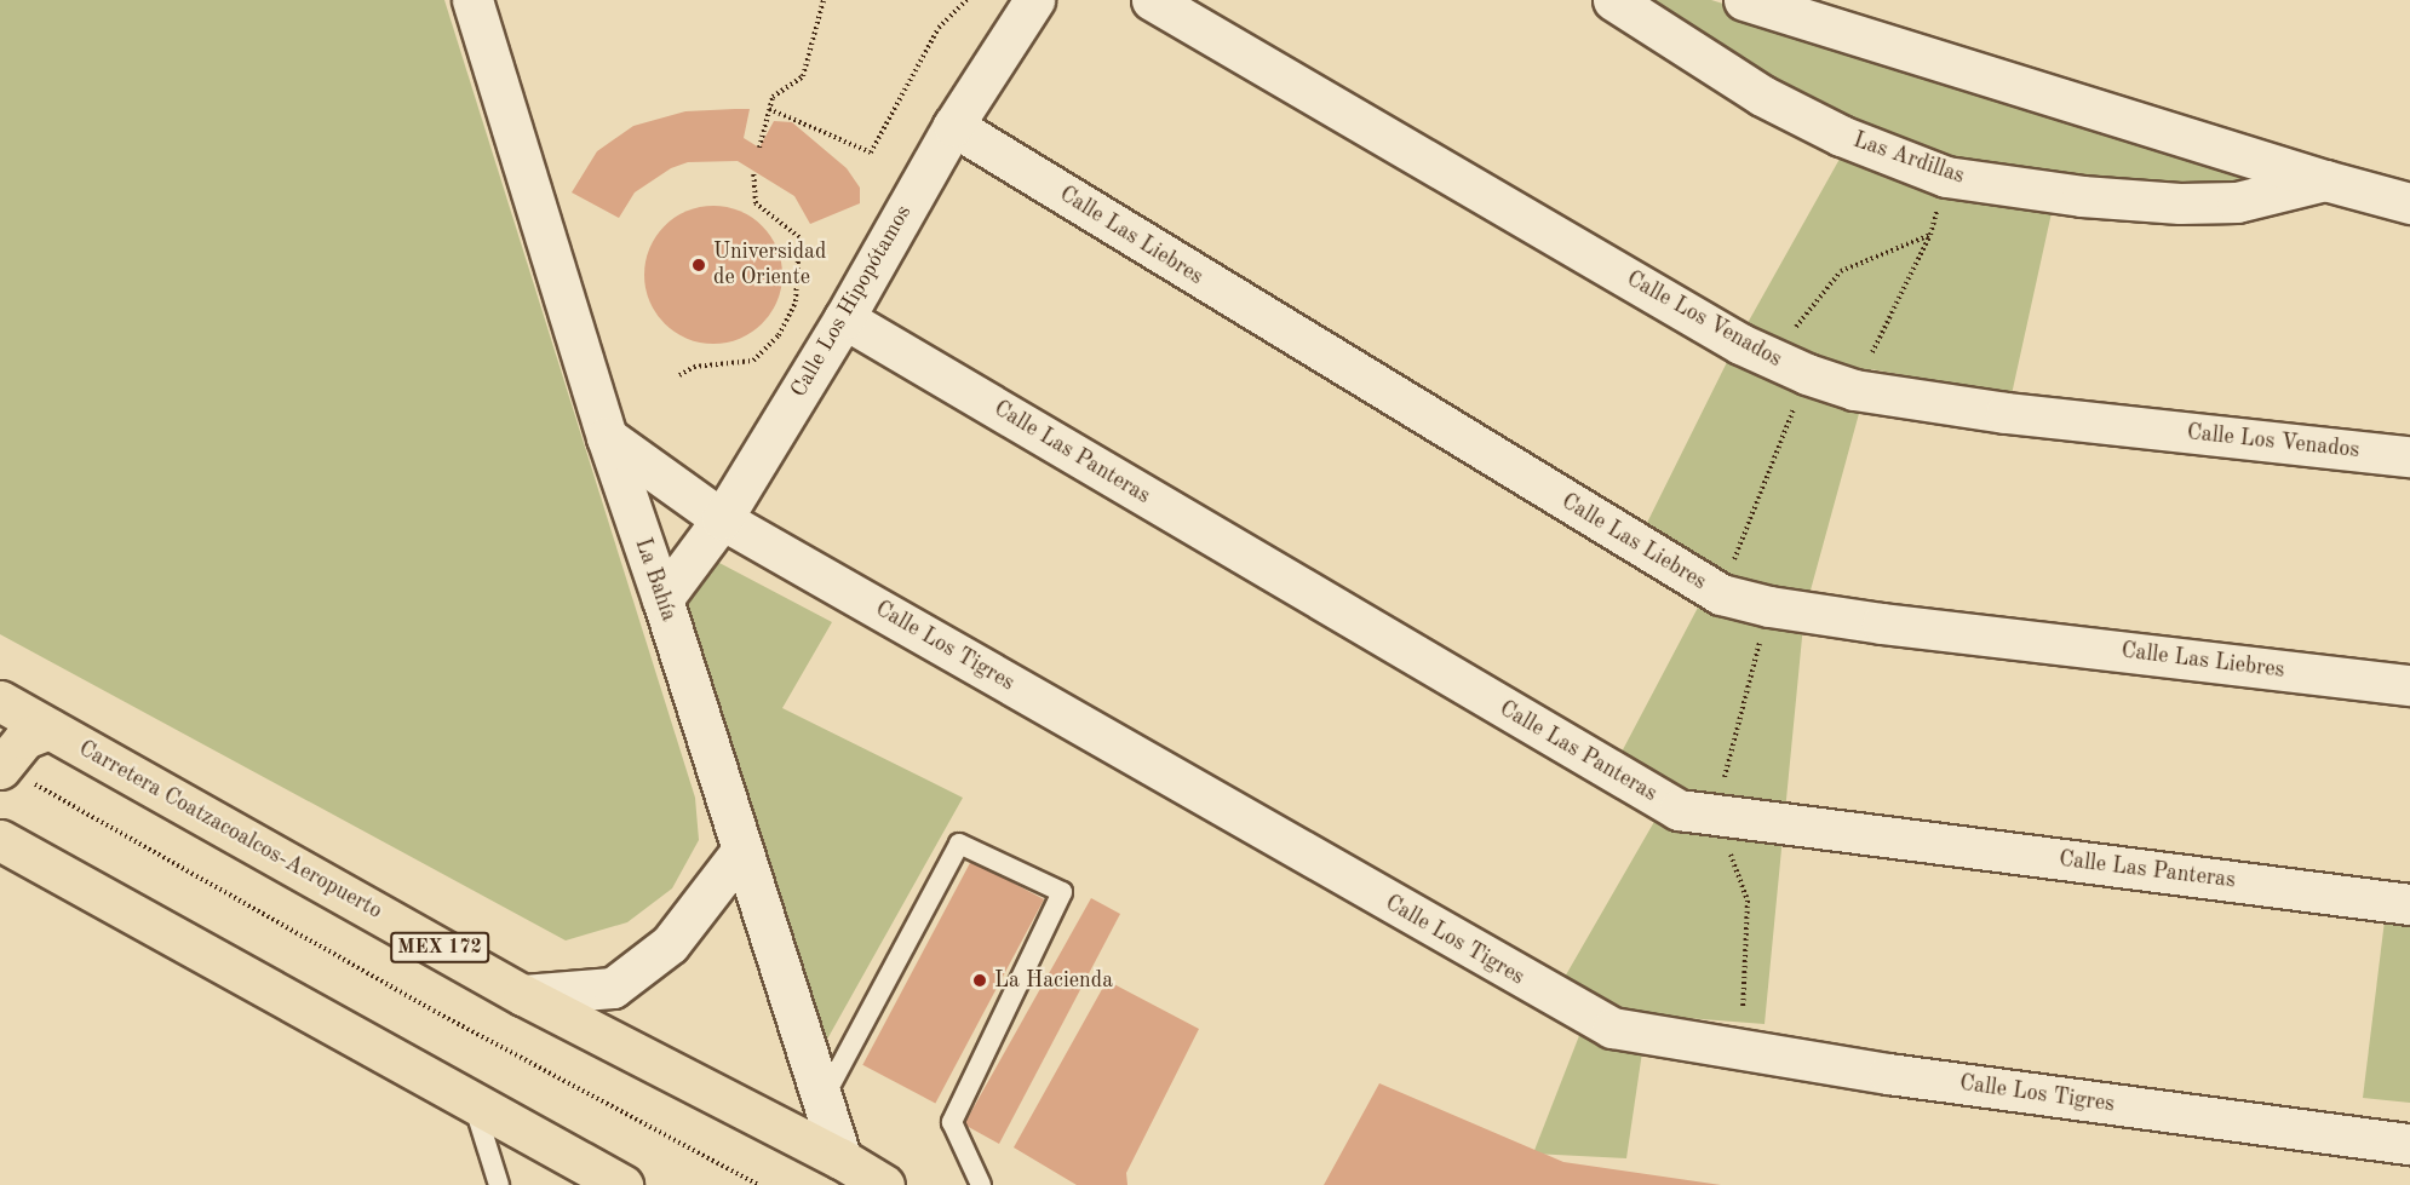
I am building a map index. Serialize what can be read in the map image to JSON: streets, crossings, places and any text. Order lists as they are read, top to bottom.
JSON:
{
  "streets": {
    "main road": ["Carretera Coatzacoalcos-Aeropuerto", "MEX 172"],
    "street": [
      "Las Ardillas",
      "Calle Las Liebres",
      "Calle Los Hipopótamos",
      "Calle Los Venados",
      "Calle Las Panteras",
      "La Bahía",
      "Calle Los Tigres"
    ]
  },
  "crossings": [
    ["Calle Las Liebres", "Calle Los Hipopótamos"],
    ["Calle Los Hipopótamos", "Calle Las Panteras"],
    ["Calle Los Hipopótamos", "La Bahía"],
    ["Calle Los Hipopótamos", "Calle Los Tigres"],
    ["La Bahía", "Calle Los Tigres"],
    ["La Bahía", "Carretera Coatzacoalcos-Aeropuerto"]
  ],
  "places": ["Universidad de Oriente", "La Hacienda"]
}
